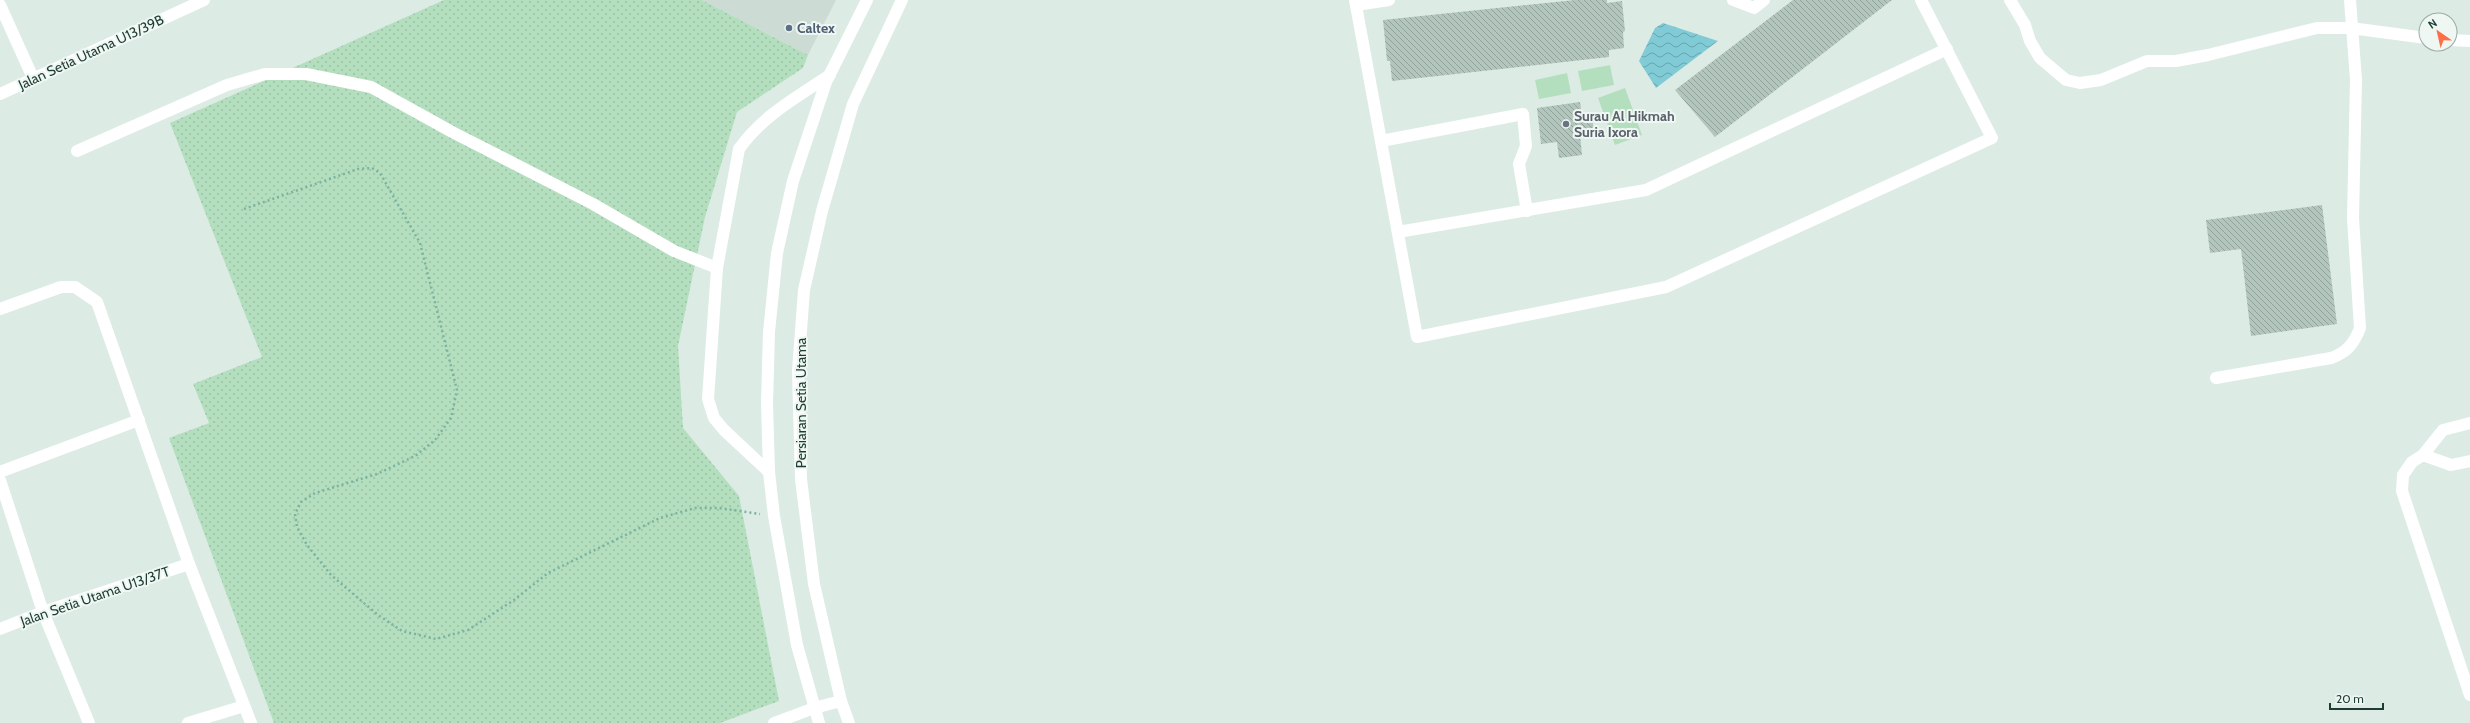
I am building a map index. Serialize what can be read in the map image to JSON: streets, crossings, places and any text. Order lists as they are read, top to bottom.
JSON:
{
  "streets": {
    "street": ["Jalan Setia Utama U13/39B", "Persiaran Setia Utama", "Jalan Setia Utama U13/37T"]
  },
  "places": ["Caltex", "Surau Al Hikmah Suria Ixora"],
  "scale_bar": "20 m",
  "north": "top left"
}
